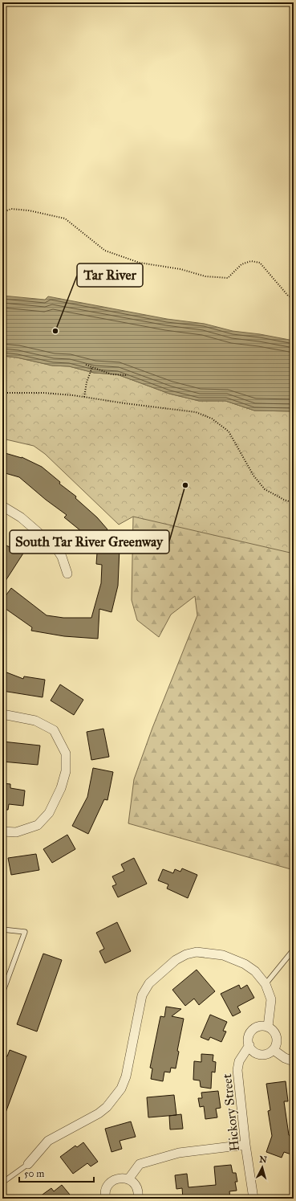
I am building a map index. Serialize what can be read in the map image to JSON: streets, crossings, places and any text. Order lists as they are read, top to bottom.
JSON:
{
  "streets": {
    "street": ["Hickory Street"]
  },
  "places": ["Tar River", "South Tar River Greenway"],
  "scale_bar": "50 m",
  "north": "top"
}
